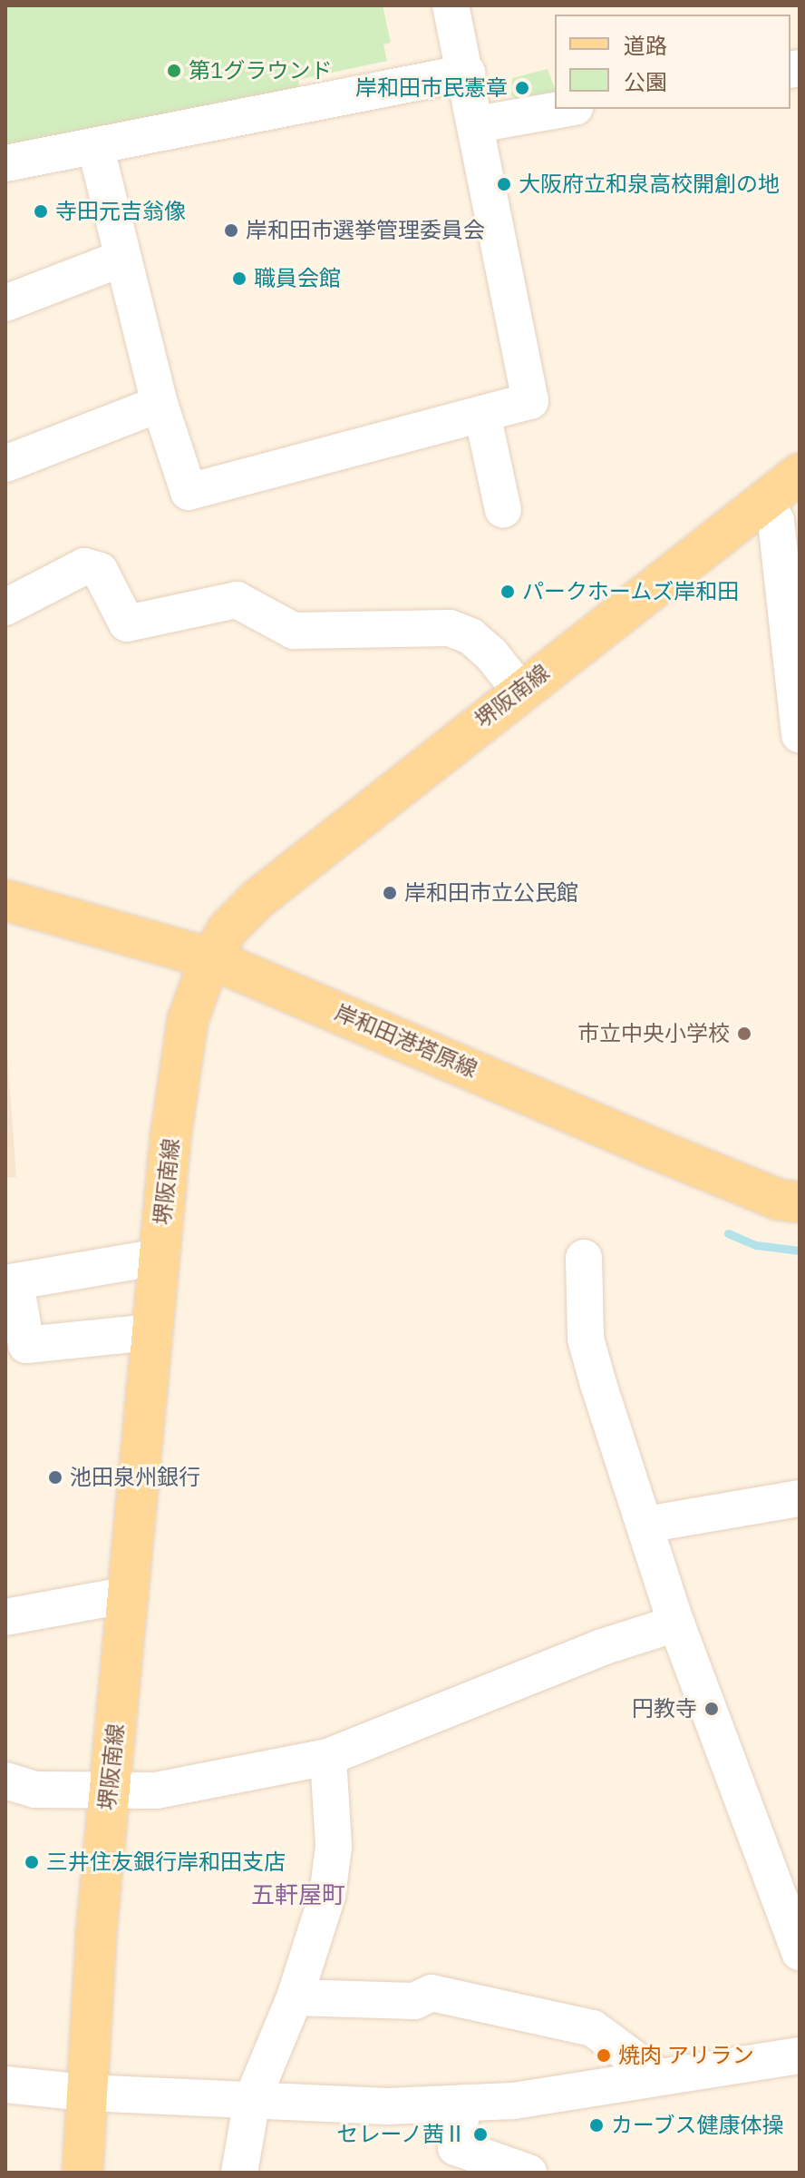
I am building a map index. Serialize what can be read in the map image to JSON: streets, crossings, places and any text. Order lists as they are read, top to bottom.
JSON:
{
  "streets": {
    "main road": ["堺阪南線", "岸和田港塔原線"]
  },
  "crossings": [
    ["堺阪南線", "岸和田港塔原線"]
  ],
  "districts": ["五軒屋町"],
  "places": [
    "第1グラウンド",
    "岸和田市民憲章",
    "大阪府立和泉高校開創の地",
    "寺田元吉翁像",
    "岸和田市選挙管理委員会",
    "職員会館",
    "パークホームズ岸和田",
    "岸和田市立公民館",
    "市立中央小学校",
    "池田泉州銀行",
    "円教寺",
    "三井住友銀行岸和田支店",
    "焼肉 アリラン",
    "カーブス健康体操",
    "セレーノ茜Ⅱ"
  ],
  "legend": ["道路", "公園"]
}
